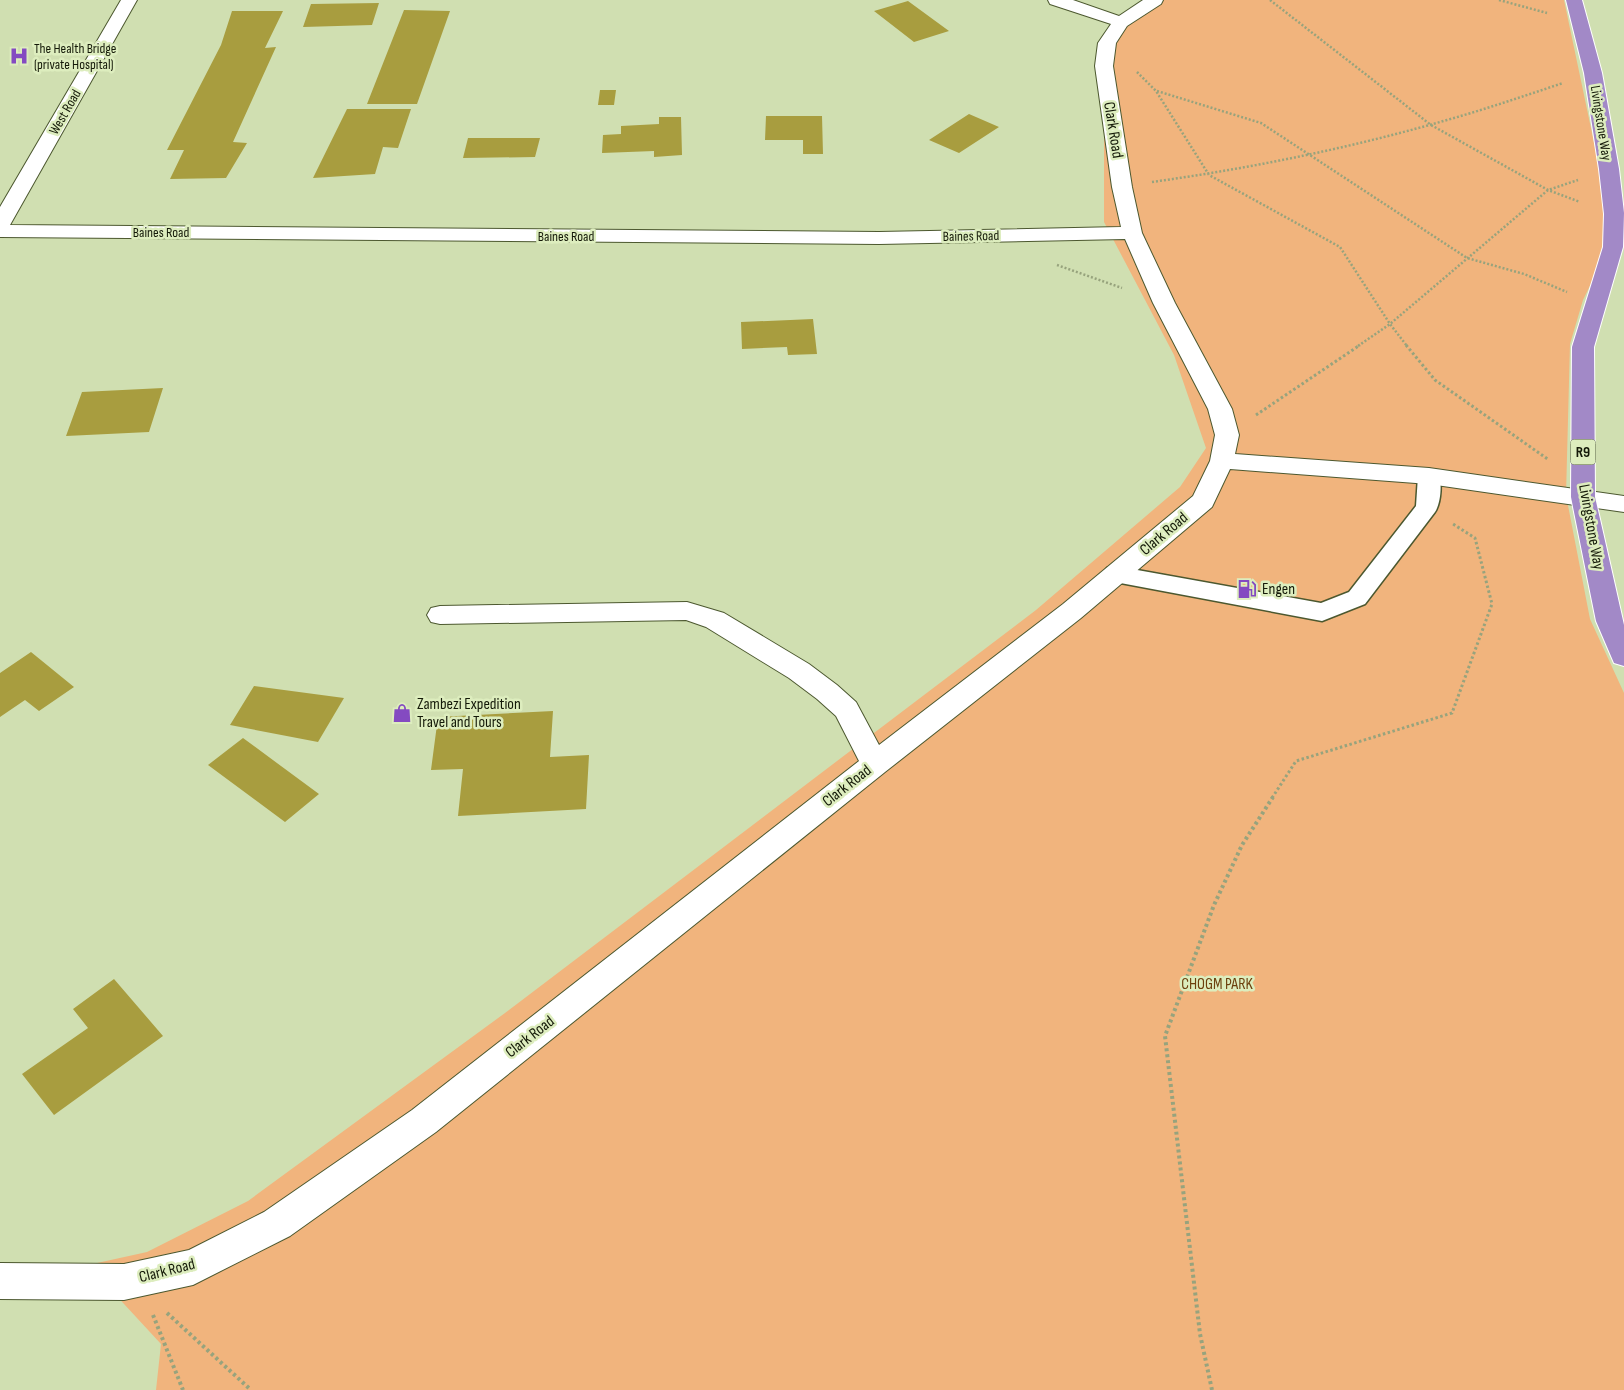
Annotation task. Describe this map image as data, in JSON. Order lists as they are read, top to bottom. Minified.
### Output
{"streets":{"highway":["Livingstone Way","R9"],"street":["West Road","Clark Road","Baines Road"]},"crossings":[["Clark Road","Baines Road"]],"parks":["CHOGM PARK"],"places":{"hospital":["The Health Bridge (private Hospital)"],"fuel station":["Engen"],"shop":["Zambezi Expedition Travel and Tours"]}}
